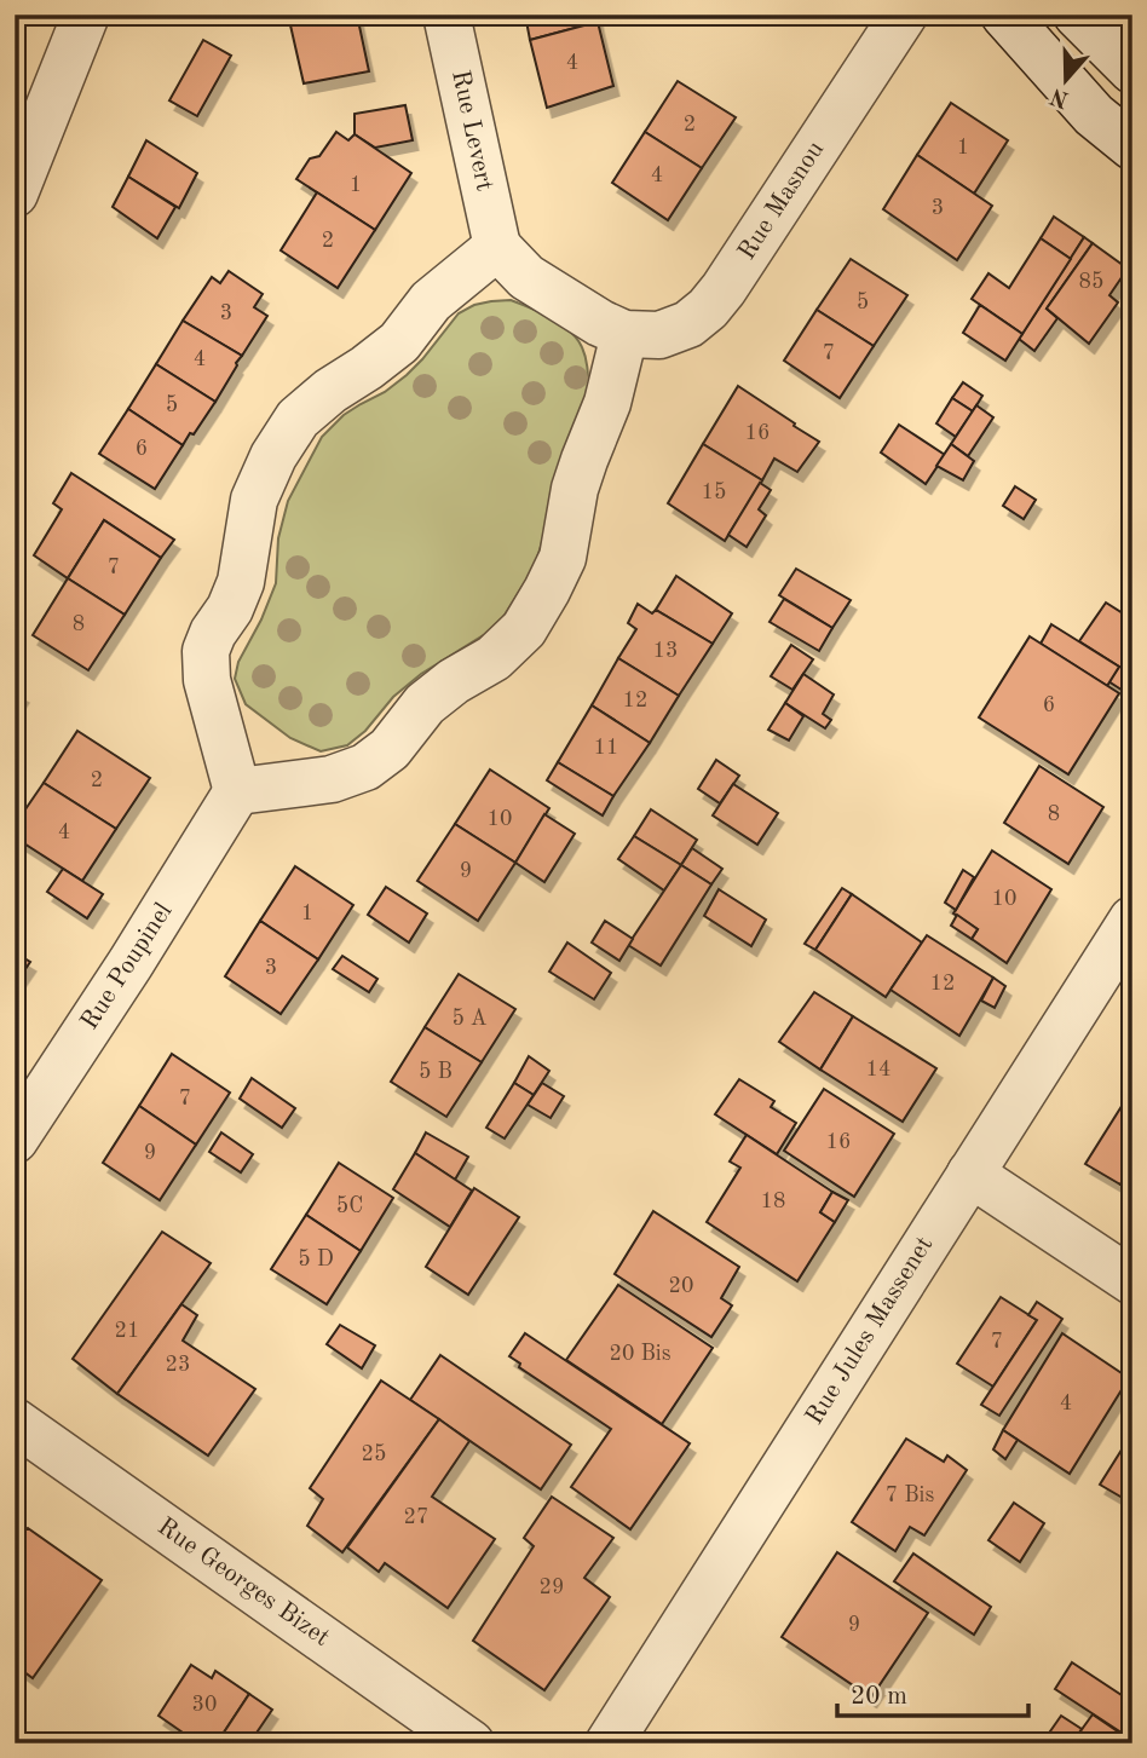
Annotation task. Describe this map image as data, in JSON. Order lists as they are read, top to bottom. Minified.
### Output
{"streets":{"street":["Rue Levert","Rue Masnou","Rue Poupinel","Rue Jules Massenet","Rue Georges Bizet"]},"house_numbers":["4","2","1","4","1","3","2","85","5","3","7","4","5","16","6","15","7","8","13","12","6","11","2","8","10","4","9","10","1","3","12","5 A","14","5 B","7","16","9","18","5C","5 D","20","21","7","20 Bis","23","4","25","7 Bis","27","29","9","30"],"scale_bar":"20 m","north":"bottom"}
